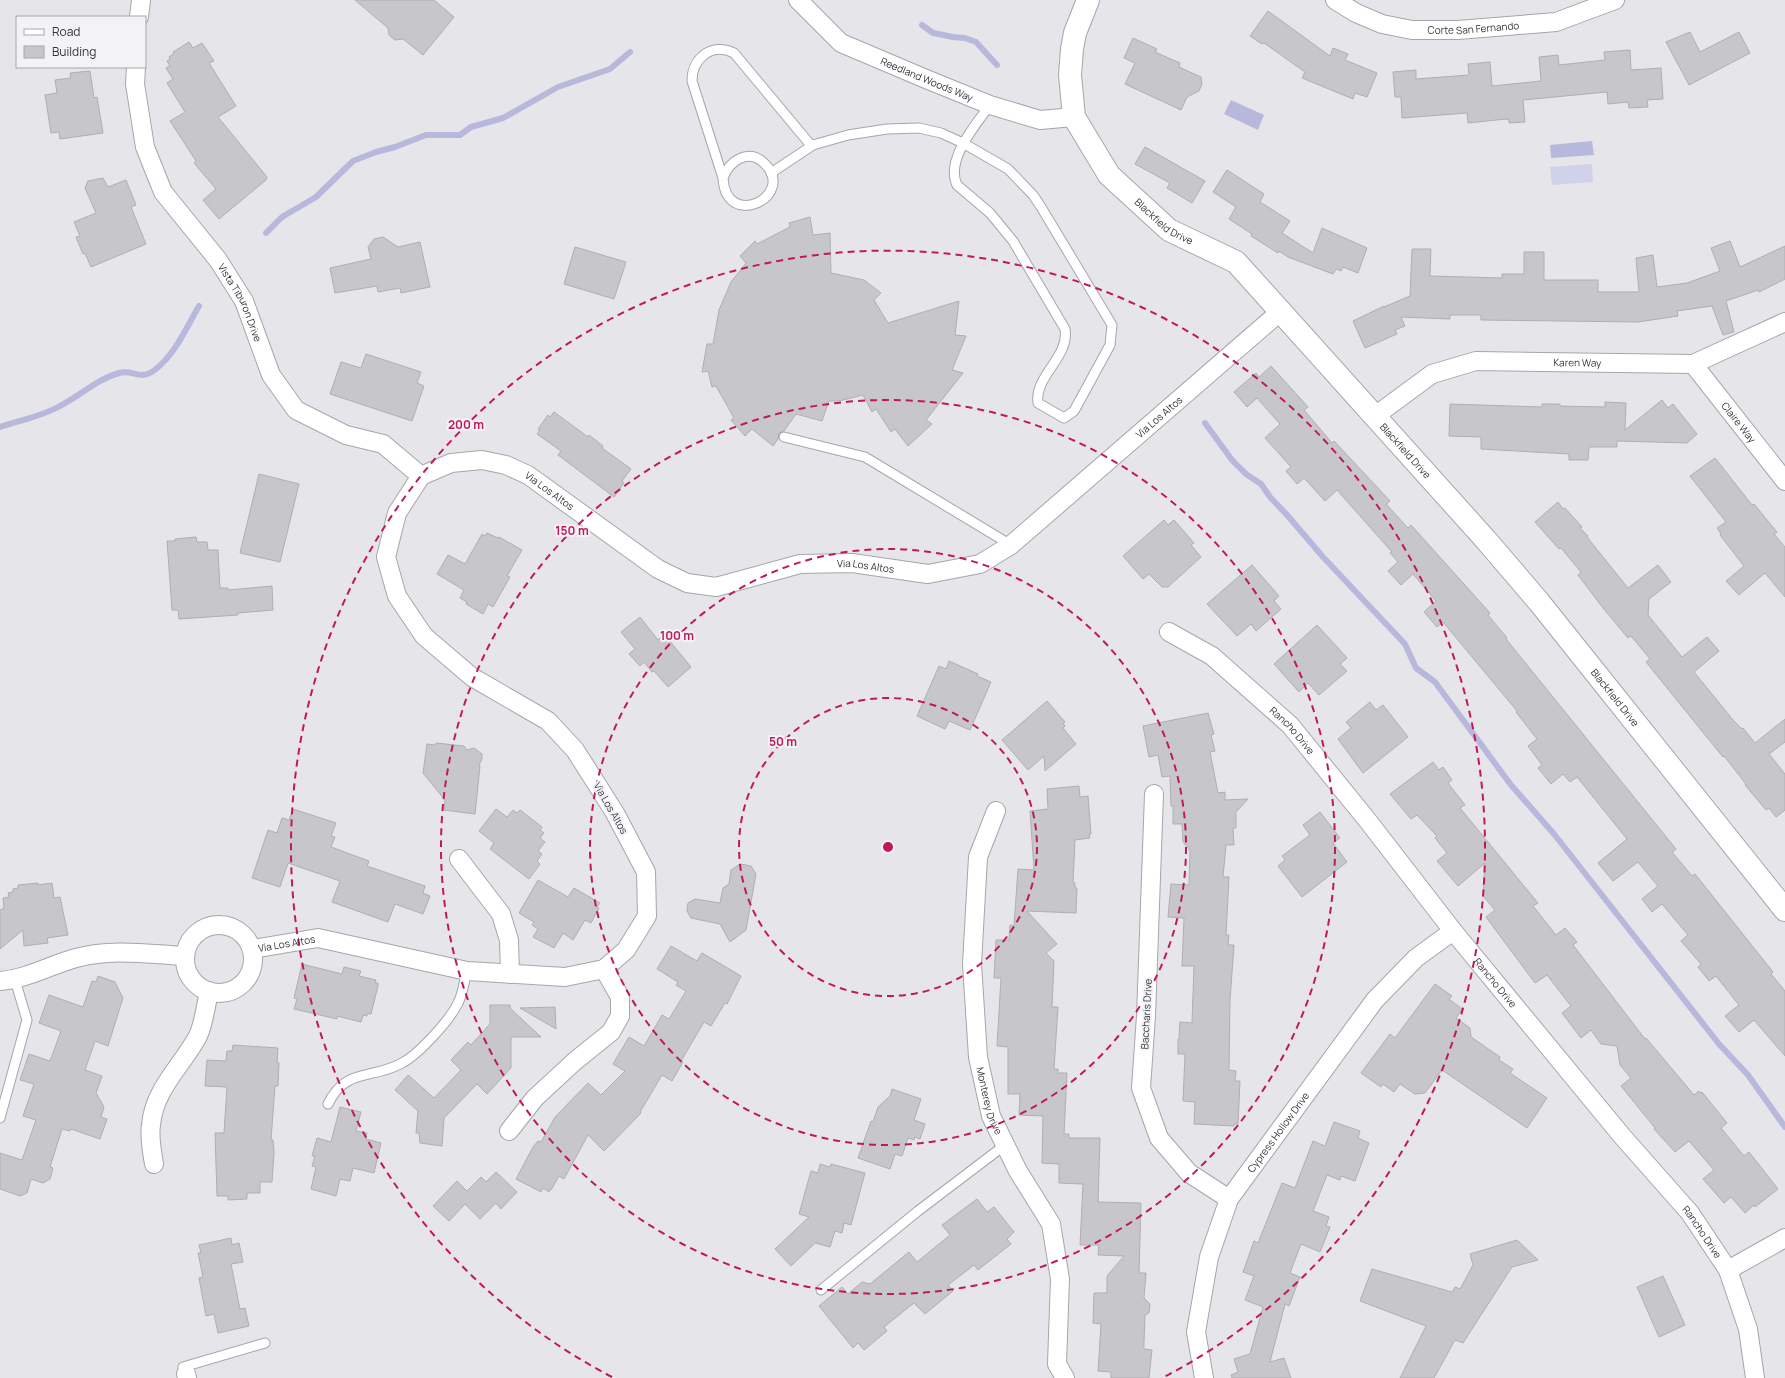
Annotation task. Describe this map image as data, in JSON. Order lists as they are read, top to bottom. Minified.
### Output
{"streets":{"street":["Corte San Fernando","Reedland Woods Way","Blackfield Drive","Vista Tiburon Drive","Karen Way","Via Los Altos","Claire Way","Rancho Drive","Baccharis Drive","Monterey Drive","Cypress Hollow Drive"]},"crossings":[["Reedland Woods Way","Blackfield Drive"],["Blackfield Drive","Karen Way"],["Blackfield Drive","Via Los Altos"],["Vista Tiburon Drive","Via Los Altos"],["Karen Way","Claire Way"],["Rancho Drive","Cypress Hollow Drive"],["Baccharis Drive","Cypress Hollow Drive"]],"legend":["Road","Building"],"rings":["200 m","150 m","100 m","50 m"]}
